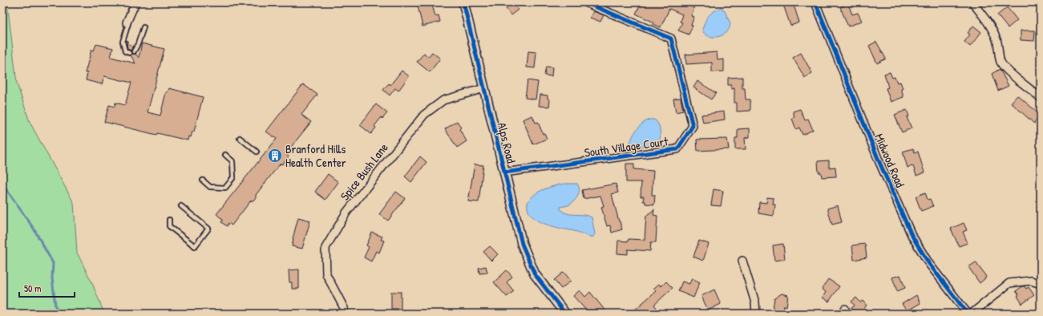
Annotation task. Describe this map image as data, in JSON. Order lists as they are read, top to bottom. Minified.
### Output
{"streets":{"street":["Alps Road","South Village Court","Midwood Road","Spice Bush Lane"]},"crossings":[["Alps Road","South Village Court"],["Alps Road","Spice Bush Lane"]],"places":{"building":["Branford Hills Health Center"]},"scale_bar":"50 m"}
